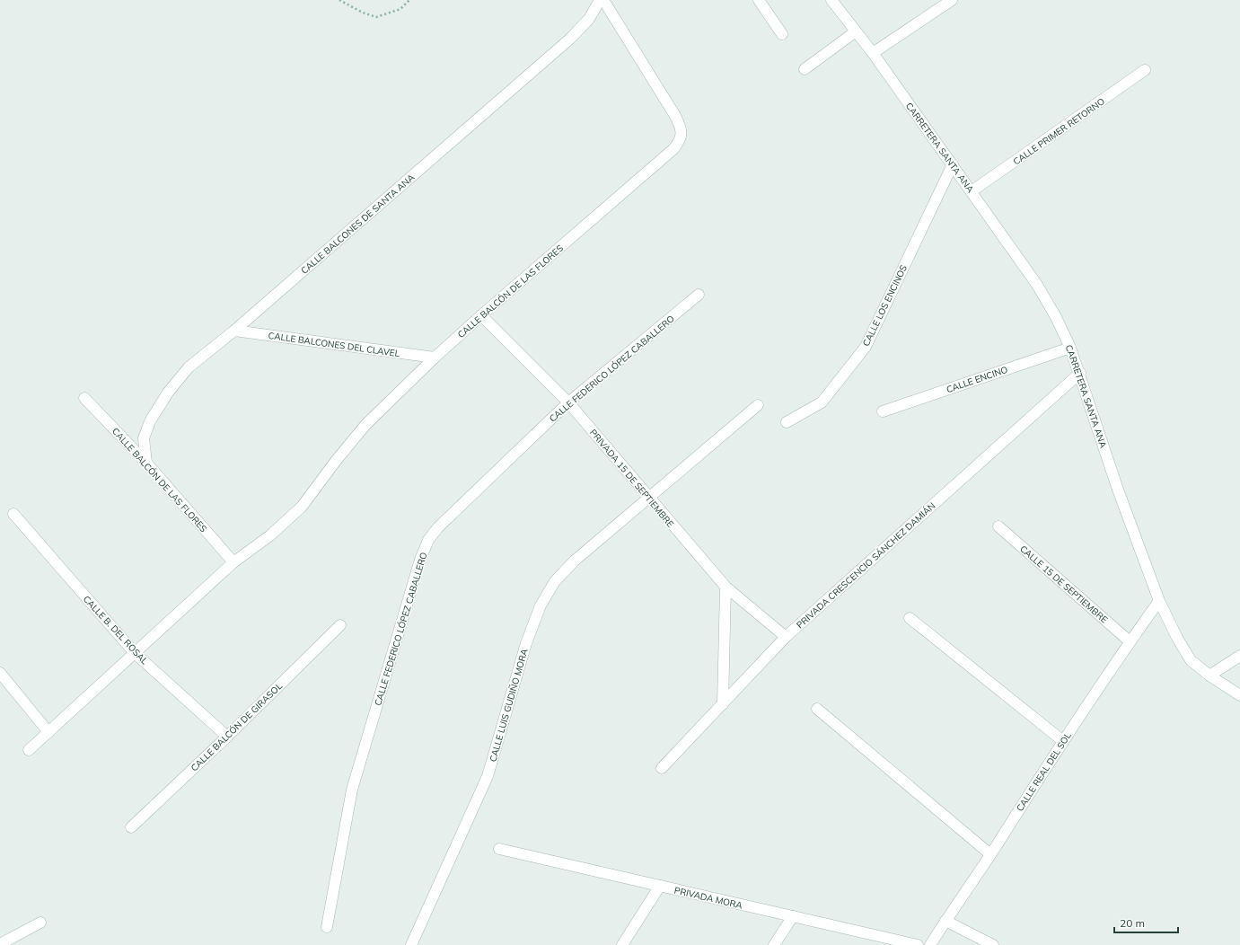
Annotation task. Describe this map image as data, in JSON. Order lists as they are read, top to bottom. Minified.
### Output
{"streets":{"street":["CALLE PRIMER RETORNO","CARRETERA SANTA ANA","CALLE BALCONES DE SANTA ANA","CALLE BALCÓN DE LAS FLORES","CALLE LOS ENCINOS","CALLE BALCONES DEL CLAVEL","CALLE FEDERICO LÓPEZ CABALLERO","CALLE ENCINO","PRIVADA 15 DE SEPTIEMBRE","PRIVADA CRESCENCIO SÁNCHEZ DAMIÁN","CALLE 15 DE SEPTIEMBRE","CALLE B. DEL ROSAL","CALLE LUIS GUDIÑO MORA","CALLE BALCÓN DE GIRASOL","CALLE REAL DEL SOL","PRIVADA MORA"]},"crossings":[["CALLE PRIMER RETORNO","CARRETERA SANTA ANA"],["CARRETERA SANTA ANA","CALLE LOS ENCINOS"],["CARRETERA SANTA ANA","CALLE ENCINO"],["CARRETERA SANTA ANA","PRIVADA CRESCENCIO SÁNCHEZ DAMIÁN"],["CARRETERA SANTA ANA","CALLE REAL DEL SOL"],["CALLE BALCONES DE SANTA ANA","CALLE BALCÓN DE LAS FLORES"],["CALLE BALCONES DE SANTA ANA","CALLE BALCONES DEL CLAVEL"],["CALLE BALCÓN DE LAS FLORES","CALLE BALCONES DEL CLAVEL"],["CALLE BALCÓN DE LAS FLORES","PRIVADA 15 DE SEPTIEMBRE"],["CALLE BALCÓN DE LAS FLORES","CALLE B. DEL ROSAL"],["CALLE FEDERICO LÓPEZ CABALLERO","PRIVADA 15 DE SEPTIEMBRE"],["PRIVADA 15 DE SEPTIEMBRE","PRIVADA CRESCENCIO SÁNCHEZ DAMIÁN"],["PRIVADA 15 DE SEPTIEMBRE","CALLE LUIS GUDIÑO MORA"],["CALLE 15 DE SEPTIEMBRE","CALLE REAL DEL SOL"],["CALLE B. DEL ROSAL","CALLE BALCÓN DE GIRASOL"]],"scale_bar":"20 m"}
